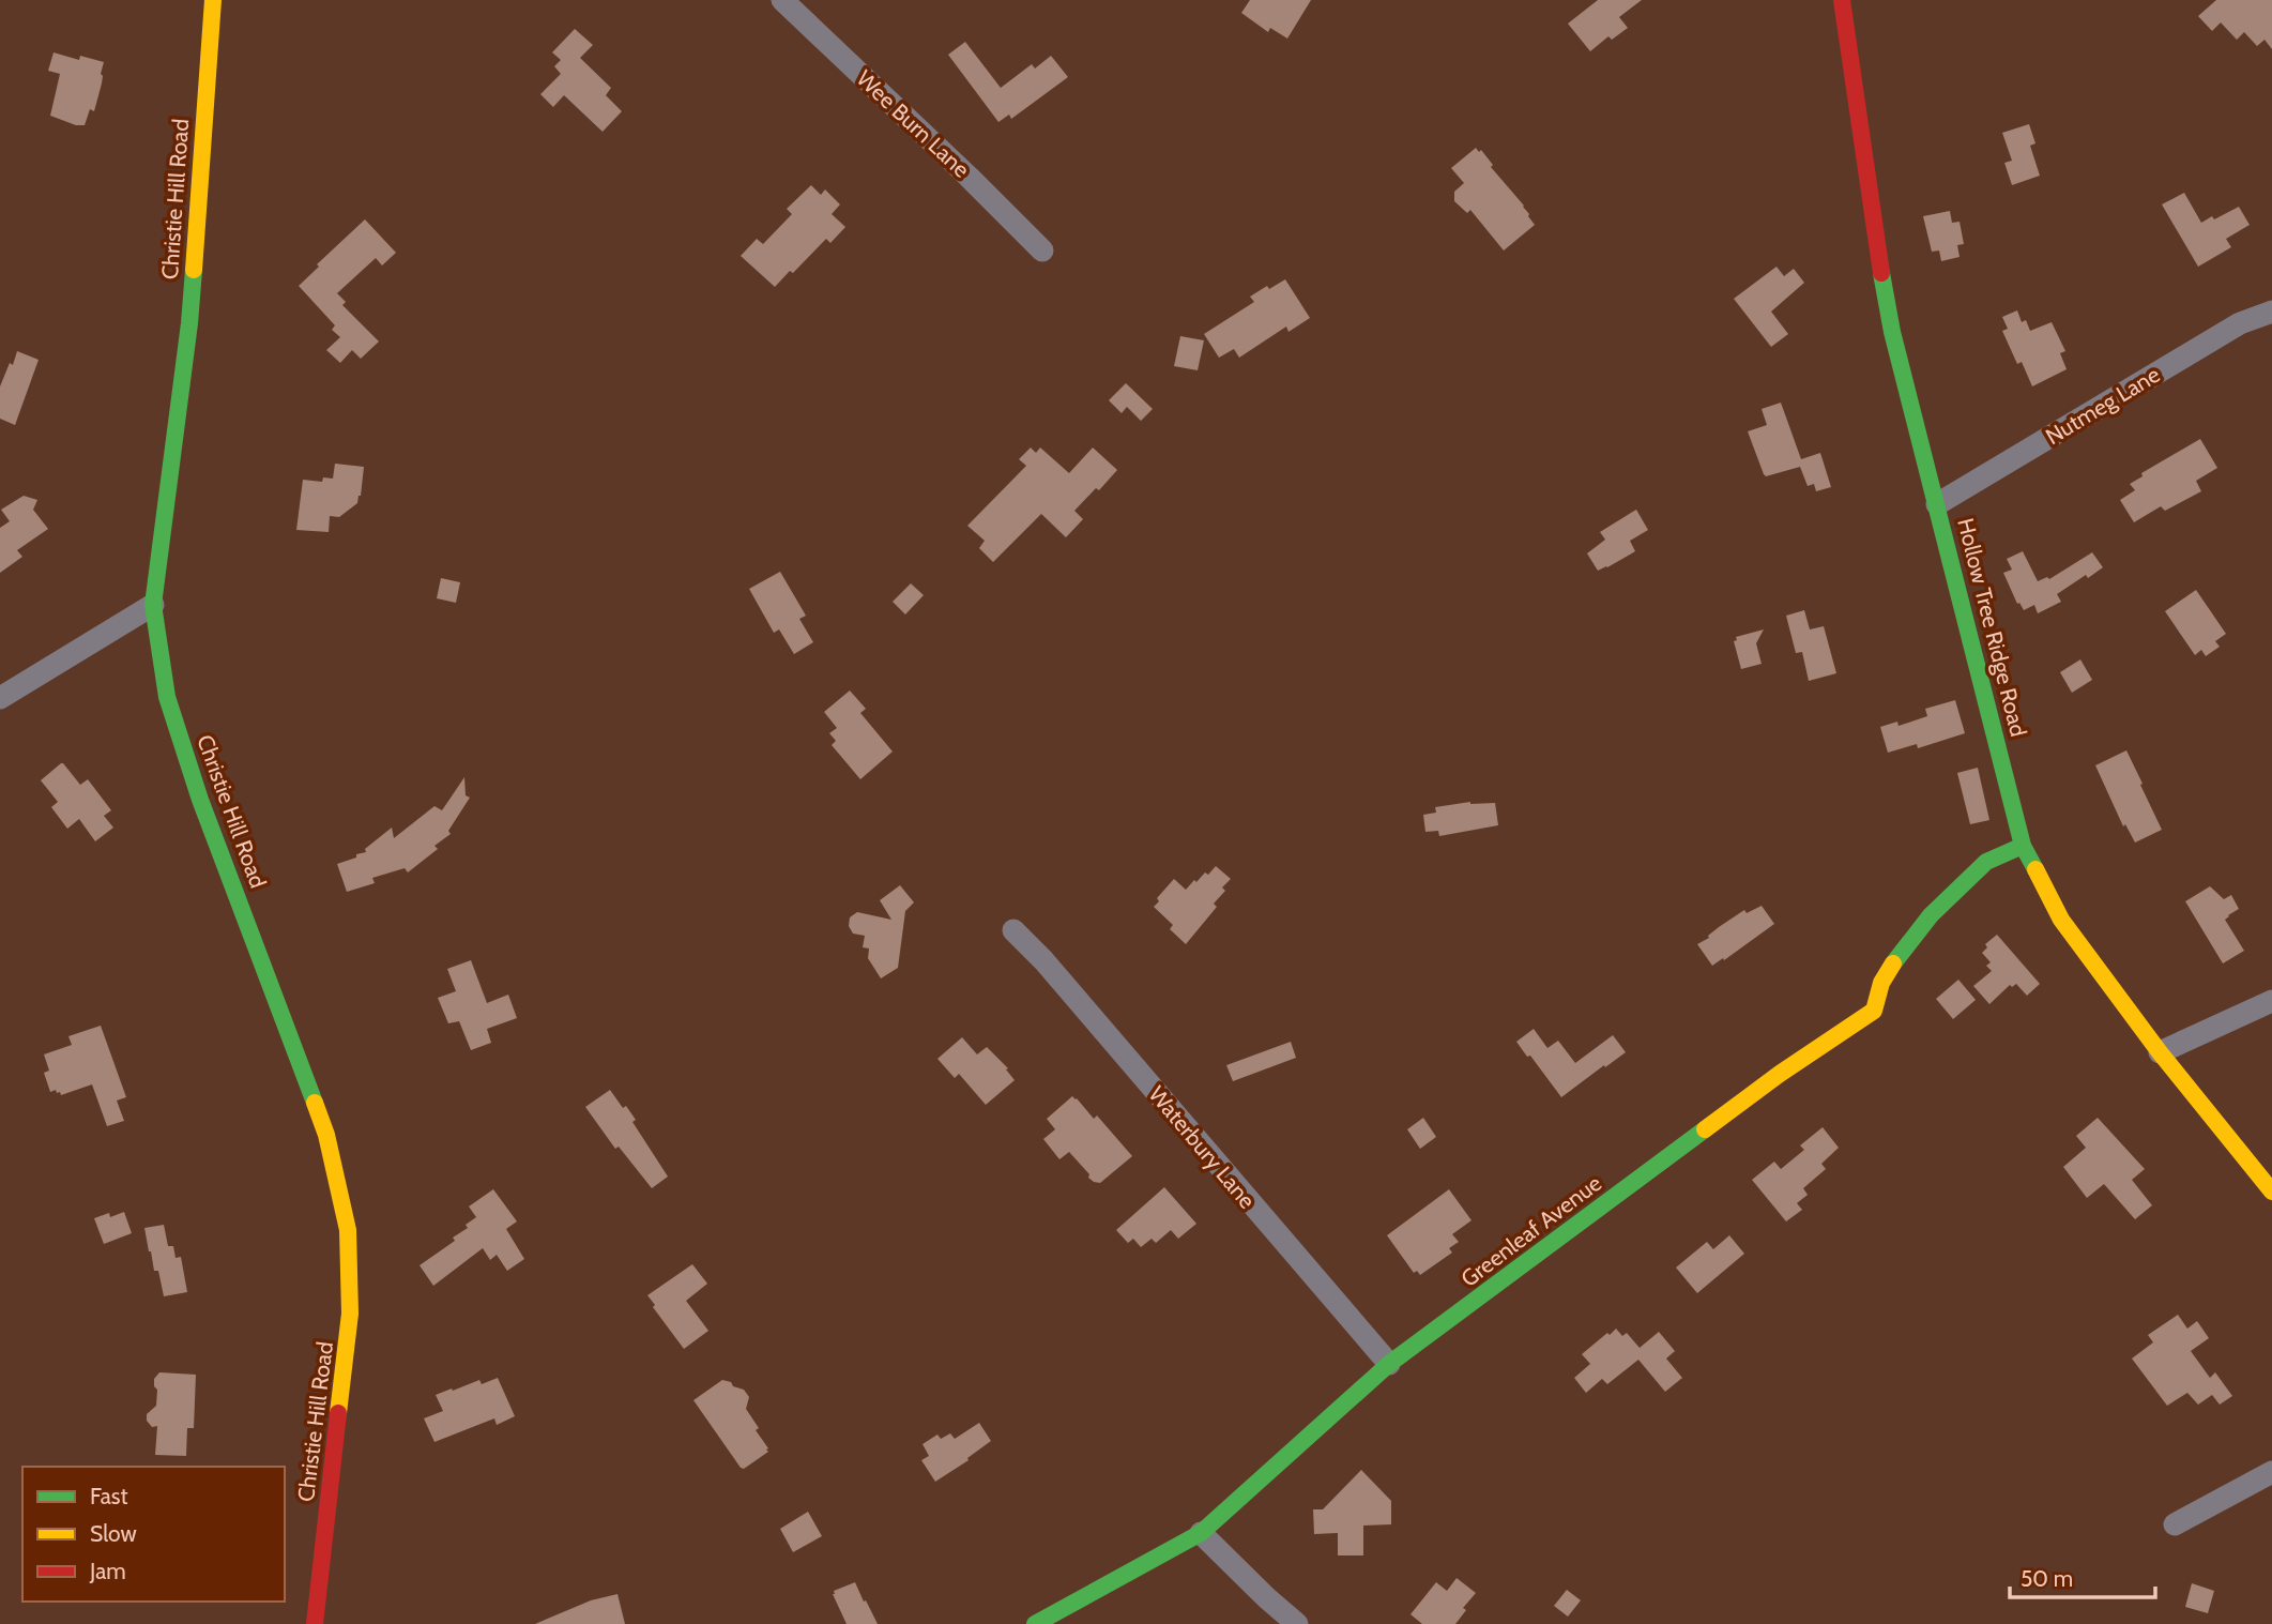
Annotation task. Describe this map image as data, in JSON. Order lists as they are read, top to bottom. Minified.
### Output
{"streets":{"street":["Wee Burn Lane","Christie Hill Road","Nutmeg Lane","Hollow Tree Ridge Road","Waterbury Lane","Greenleaf Avenue"]},"crossings":[["Nutmeg Lane","Hollow Tree Ridge Road"],["Hollow Tree Ridge Road","Greenleaf Avenue"],["Waterbury Lane","Greenleaf Avenue"]],"legend":["Fast","Slow","Jam"],"scale_bar":"50 m"}
